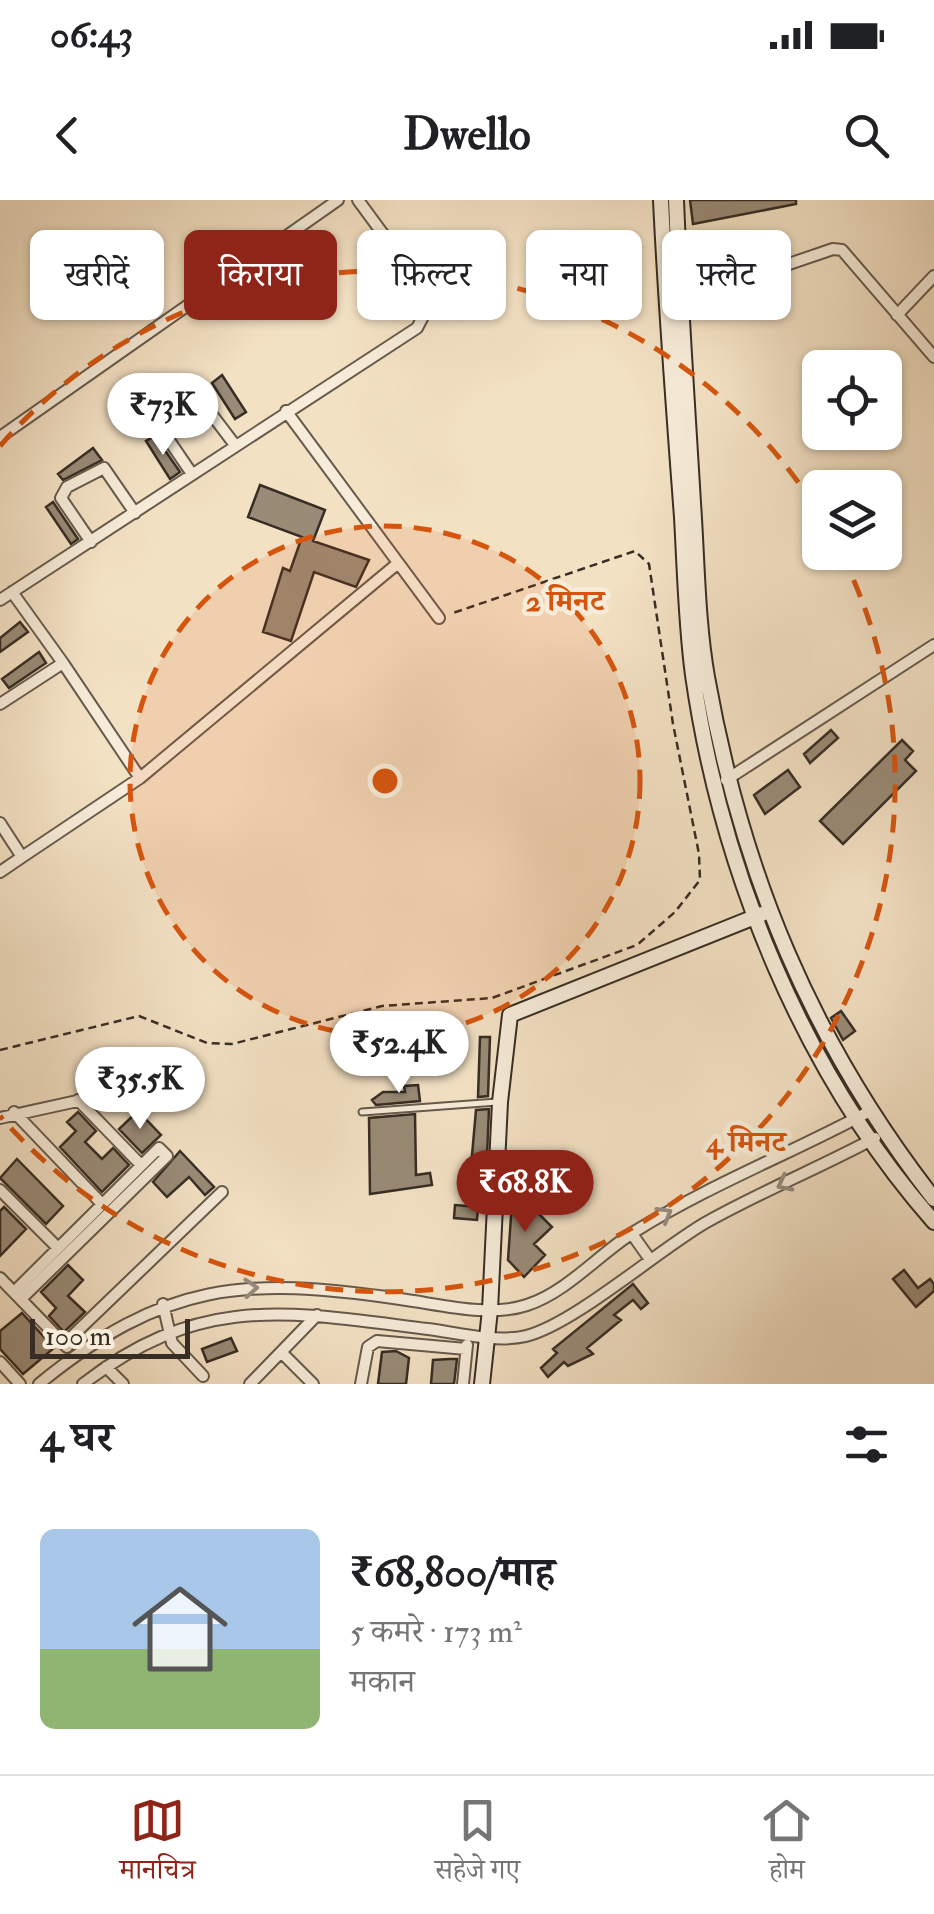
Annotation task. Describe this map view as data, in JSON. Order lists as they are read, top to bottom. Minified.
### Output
{"scale_bar":"100 m","page":{"status":"06:43","header":"Dwello","chip":["खरीदें","किराया","फ़िल्टर","नया","फ़्लैट"],"price":["₹73K","₹52.4K","₹35.5K","₹68.8K"],"scale":"100 m","heading":"4 घर","list":[{"name":"₹68,800/माह","note":"5 कमरे · 173 m² · मकान"}],"tabs":["मानचित्र","सहेजे गए","होम"]},"rings":["2 मिनट","4 मिनट"]}
